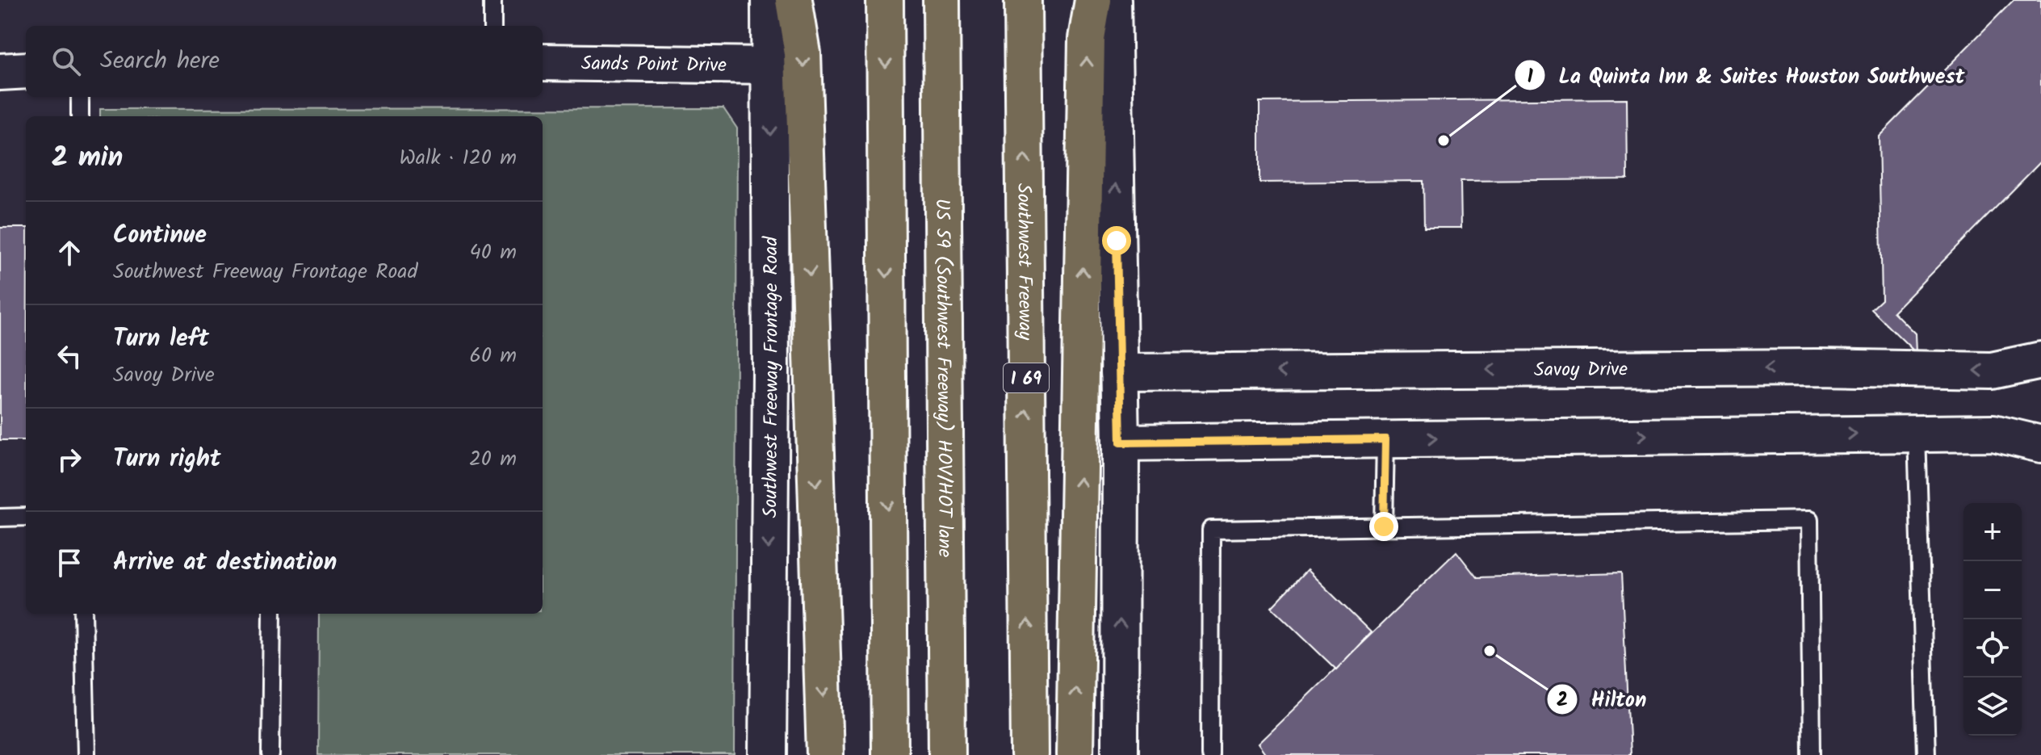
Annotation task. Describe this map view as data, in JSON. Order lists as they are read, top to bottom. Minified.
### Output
{"streets":{"highway":["Southwest Freeway","US 59 (Southwest Freeway) HOV/HOT lane","I 69"],"street":["Sands Point Drive","Savoy Drive","Southwest Freeway Frontage Road"]},"crossings":[["Sands Point Drive","Southwest Freeway Frontage Road"]],"one_way":["Southwest Freeway Frontage Road"],"places":["La Quinta Inn & Suites Houston Southwest","Hilton"],"page":{"search":"Search here","heading":["2 min","Walk · 120 m"],"list":[["Continue","Southwest Freeway Frontage Road","40 m"],["Turn left","Savoy Drive","60 m"],["Turn right","20 m"],"Arrive at destination"],"map_buttons":["+","−"]}}
